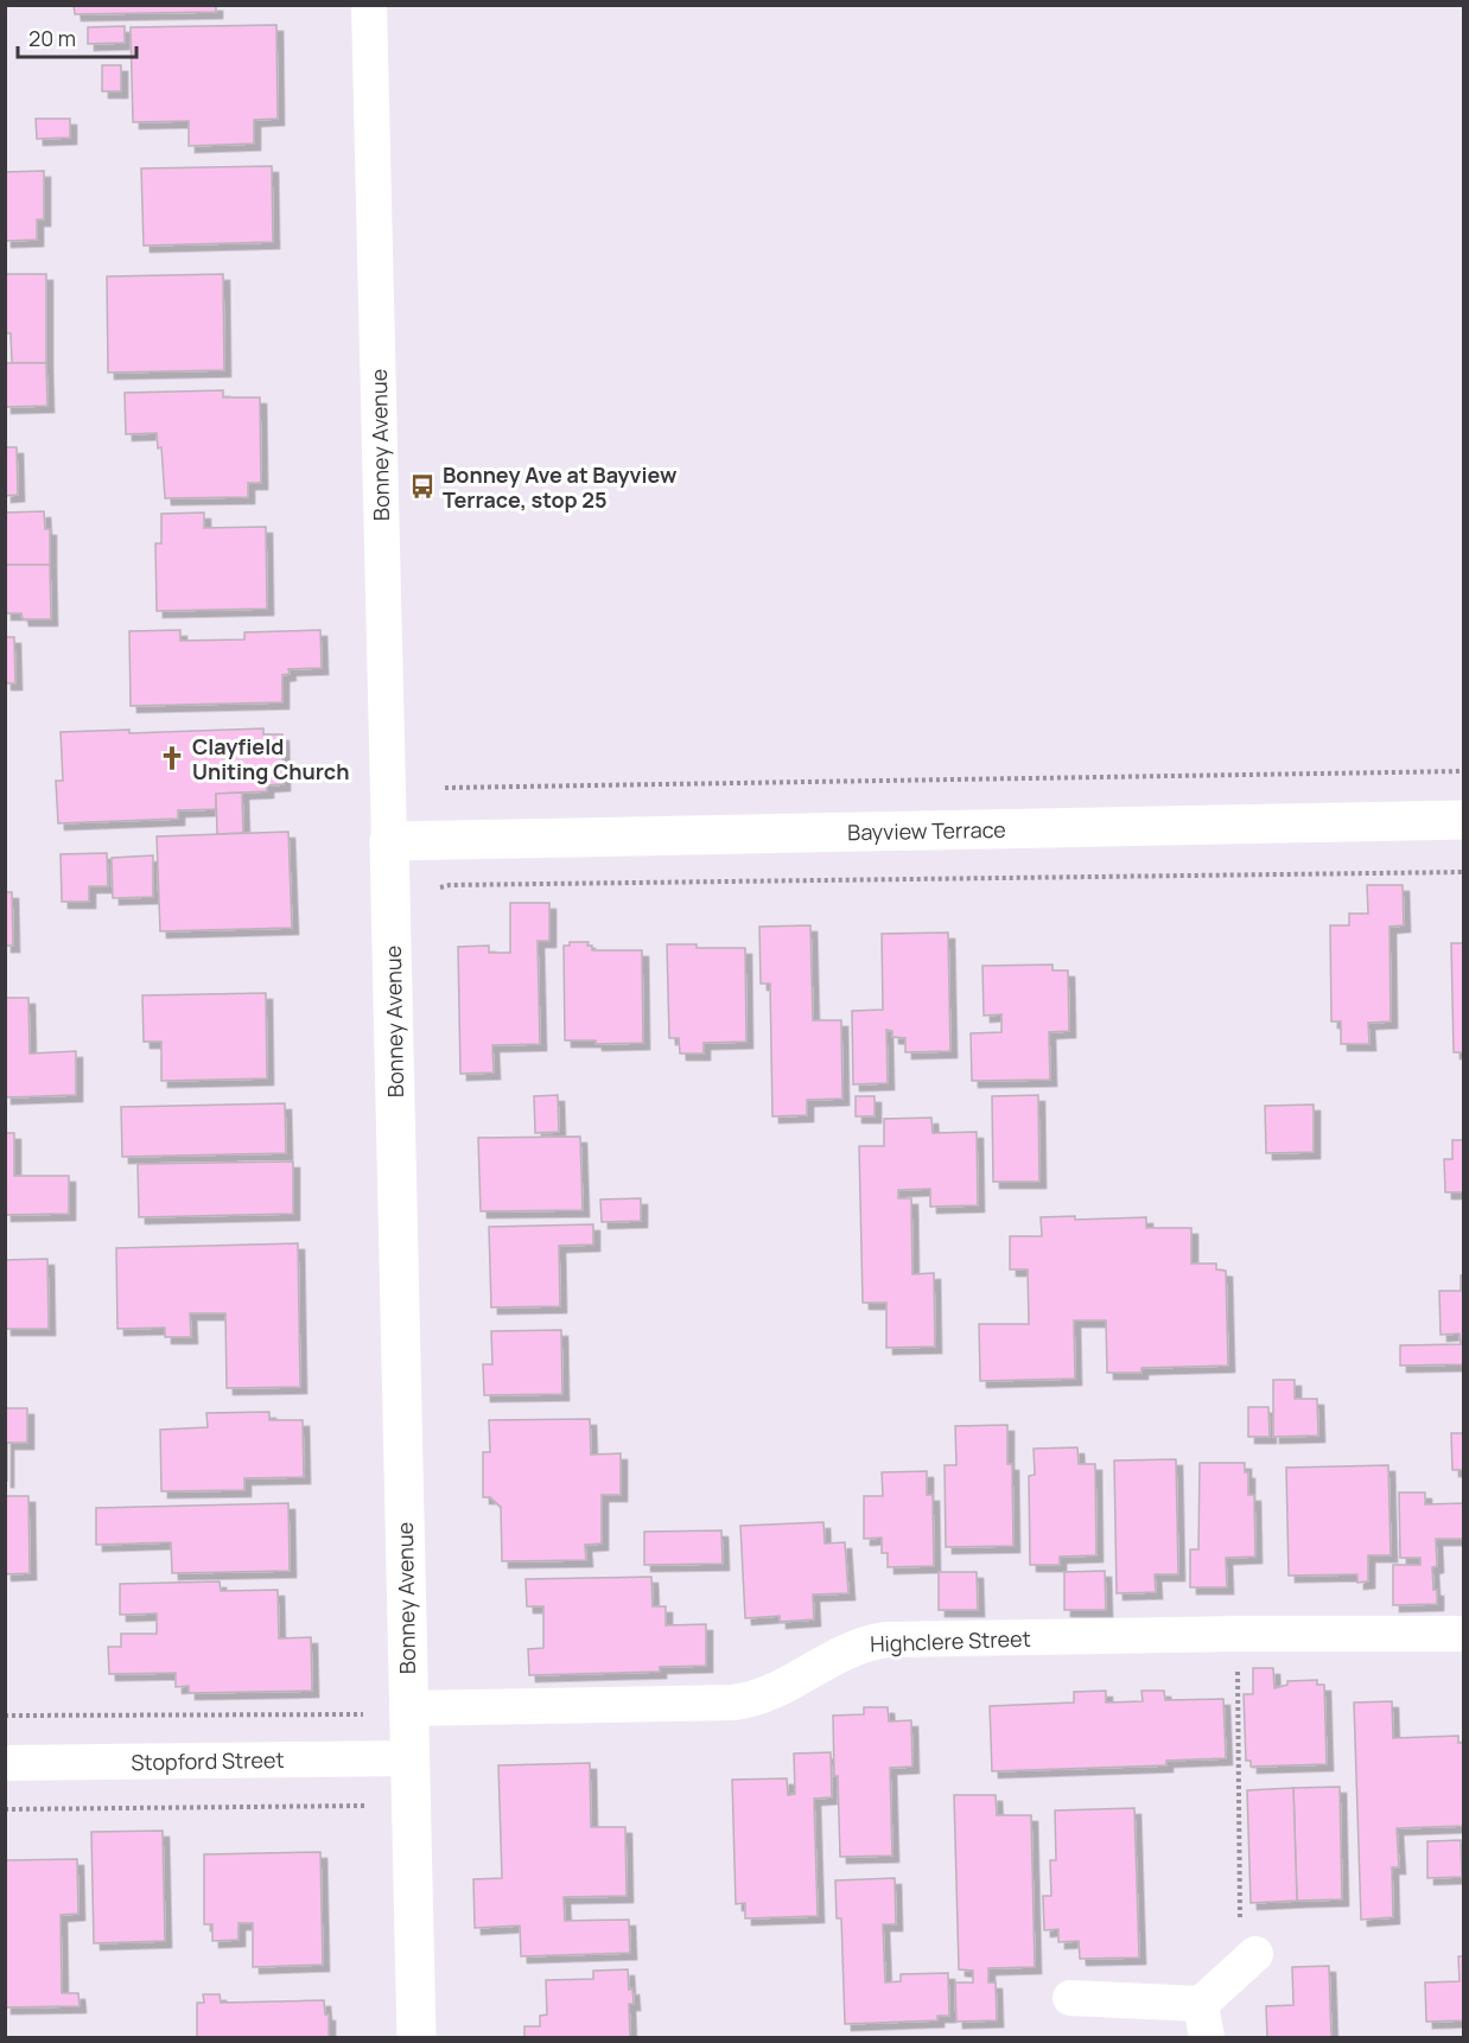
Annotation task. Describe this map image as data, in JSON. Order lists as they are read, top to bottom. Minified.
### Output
{"streets":{"street":["Bonney Avenue","Bayview Terrace","Highclere Street","Stopford Street"]},"crossings":[["Bonney Avenue","Bayview Terrace"],["Bonney Avenue","Highclere Street"],["Bonney Avenue","Stopford Street"]],"places":{"bus stop":["Bonney Ave at Bayview Terrace, stop 25"],"church":["Clayfield Uniting Church"]},"scale_bar":"20 m"}
